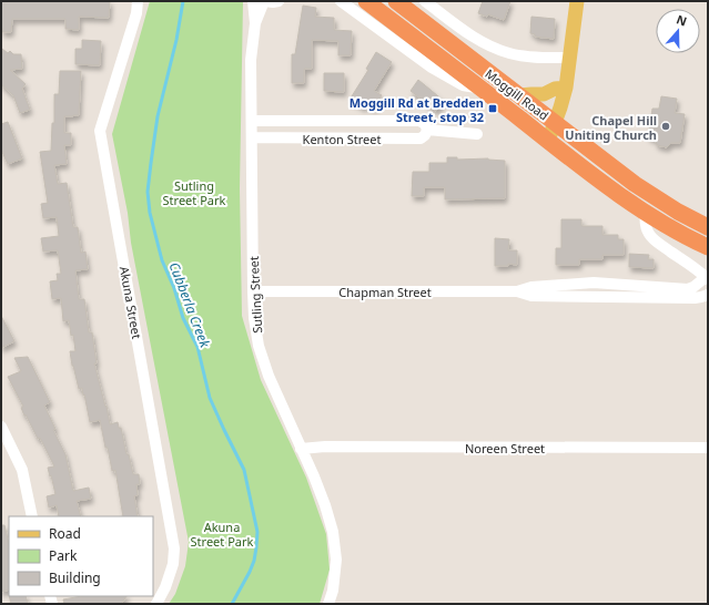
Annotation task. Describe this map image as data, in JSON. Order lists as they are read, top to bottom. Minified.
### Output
{"streets":{"highway":["Moggill Road"],"street":["Kenton Street","Chapman Street","Sutling Street","Akuna Street","Noreen Street"]},"crossings":[["Kenton Street","Sutling Street"],["Chapman Street","Sutling Street"],["Sutling Street","Noreen Street"]],"water":["Cubberla Creek"],"parks":["Sutling Street Park","Akuna Street Park"],"places":{"transit":["Moggill Rd at Bredden Street, stop 32"],"other":["Chapel Hill Uniting Church"]},"legend":["Road","Park","Building"],"north":"top"}
